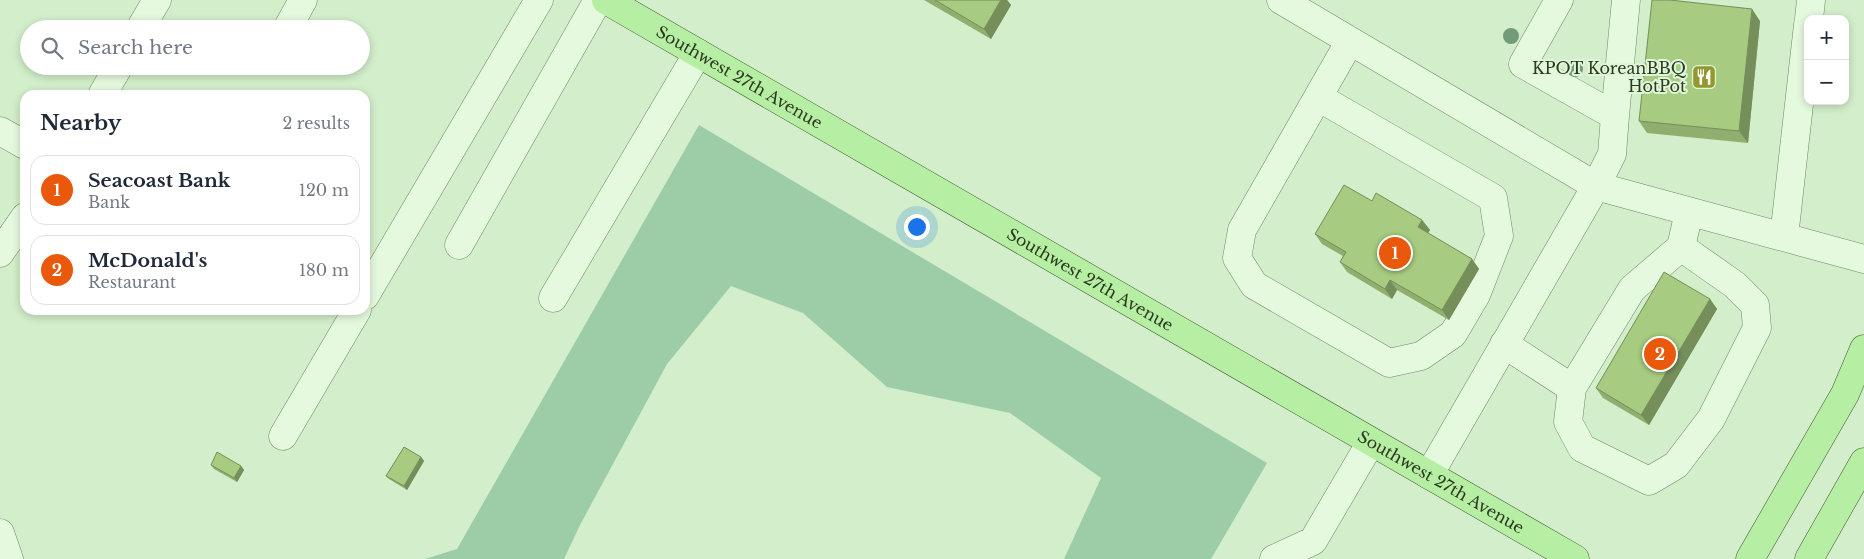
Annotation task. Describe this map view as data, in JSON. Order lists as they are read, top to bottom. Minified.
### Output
{"streets":{"main road":["Southwest 27th Avenue"]},"places":{"restaurant":["KPOT KoreanBBQ HotPot"]},"page":{"map_buttons":["+","−"],"search":"Search here","heading":["Nearby","2 results"],"list":[{"mark":"1","name":"Seacoast Bank","note":"Bank","value":"120 m"},{"mark":"2","name":"McDonald's","note":"Restaurant","value":"180 m"}],"pins":["1","2"]}}
